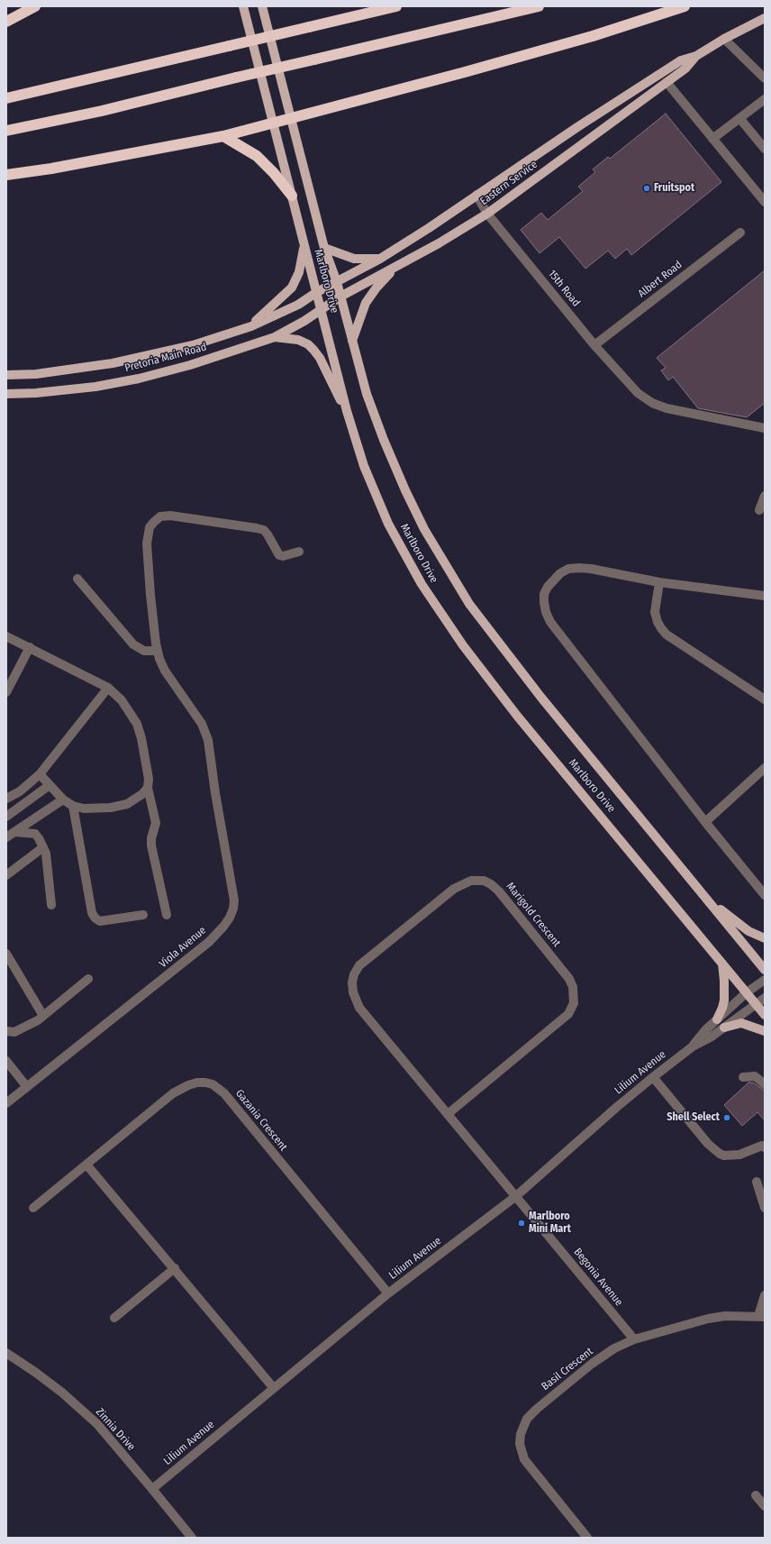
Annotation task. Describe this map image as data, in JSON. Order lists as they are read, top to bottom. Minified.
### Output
{"streets":{"main road":["Eastern Service","Marlboro Drive","Pretoria Main Road"],"street":["Albert Road","15th Road","Marigold Crescent","Viola Avenue","Lilium Avenue","Gazania Crescent","Begonia Avenue","Basil Crescent","Zinnia Drive"]},"crossings":[["Eastern Service","Marlboro Drive"],["Eastern Service","15th Road"],["Eastern Service","Pretoria Main Road"],["Albert Road","15th Road"],["Marlboro Drive","Pretoria Main Road"],["Marlboro Drive","Lilium Avenue"],["Marigold Crescent","Lilium Avenue"],["Marigold Crescent","Begonia Avenue"],["Lilium Avenue","Gazania Crescent"],["Lilium Avenue","Begonia Avenue"],["Lilium Avenue","Zinnia Drive"],["Begonia Avenue","Basil Crescent"]],"places":["Fruitspot","Shell Select","Marlboro Mini Mart"]}
